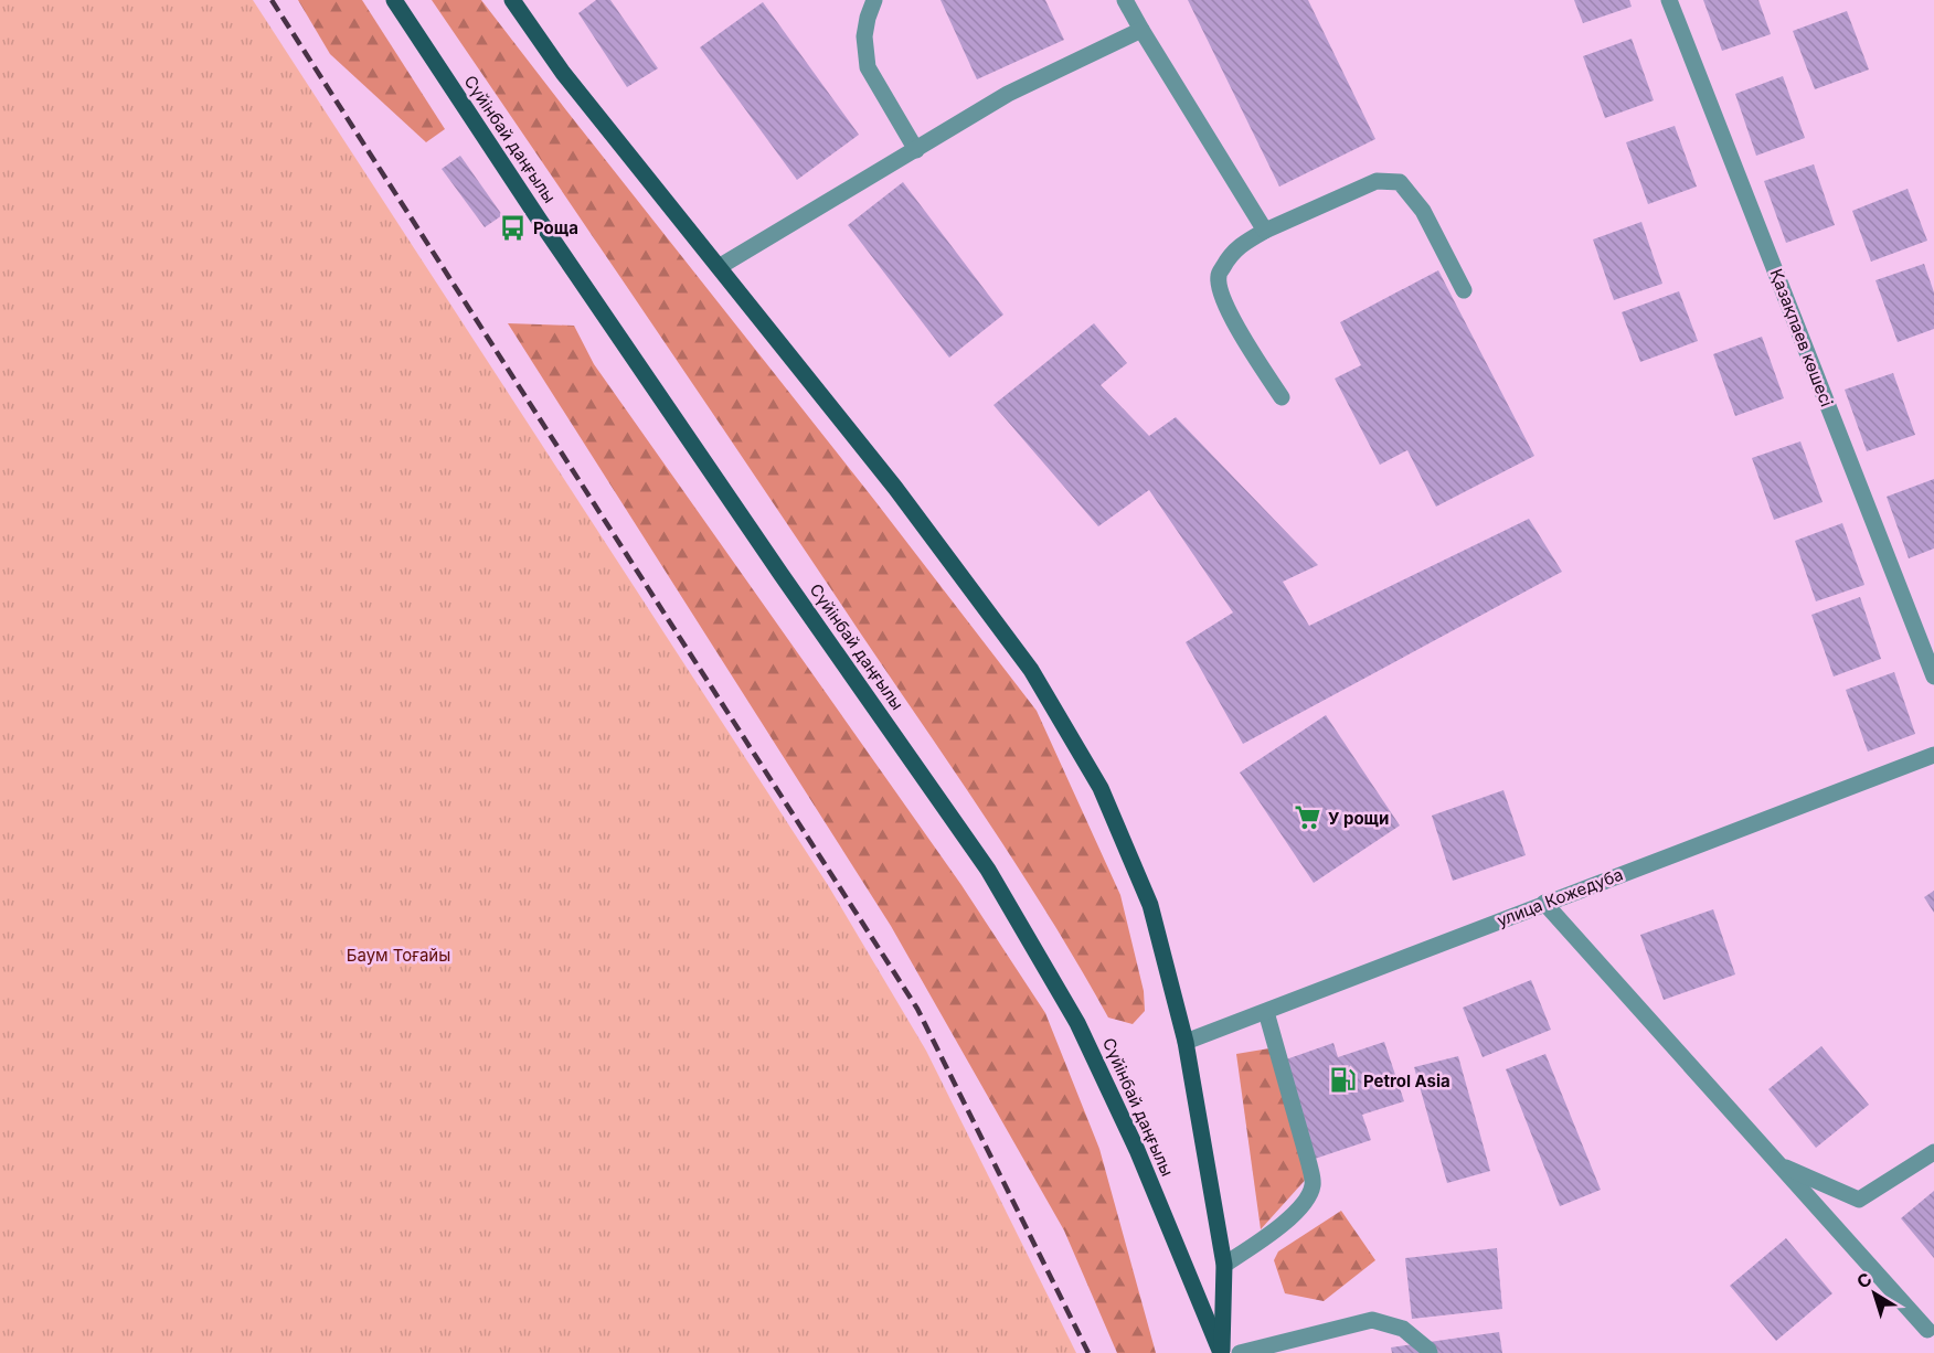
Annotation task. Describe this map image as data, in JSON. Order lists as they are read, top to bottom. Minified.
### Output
{"streets":{"main road":["Сүйінбай даңғылы"],"street":["Қазақпаев көшесі","улица Кожедуба"]},"crossings":[["Сүйінбай даңғылы","улица Кожедуба"]],"parks":["Баум Тоғайы"],"places":{"bus stop":["Роща"],"supermarket":["У рощи"],"fuel station":["Petrol Asia"]},"north":"top left"}
